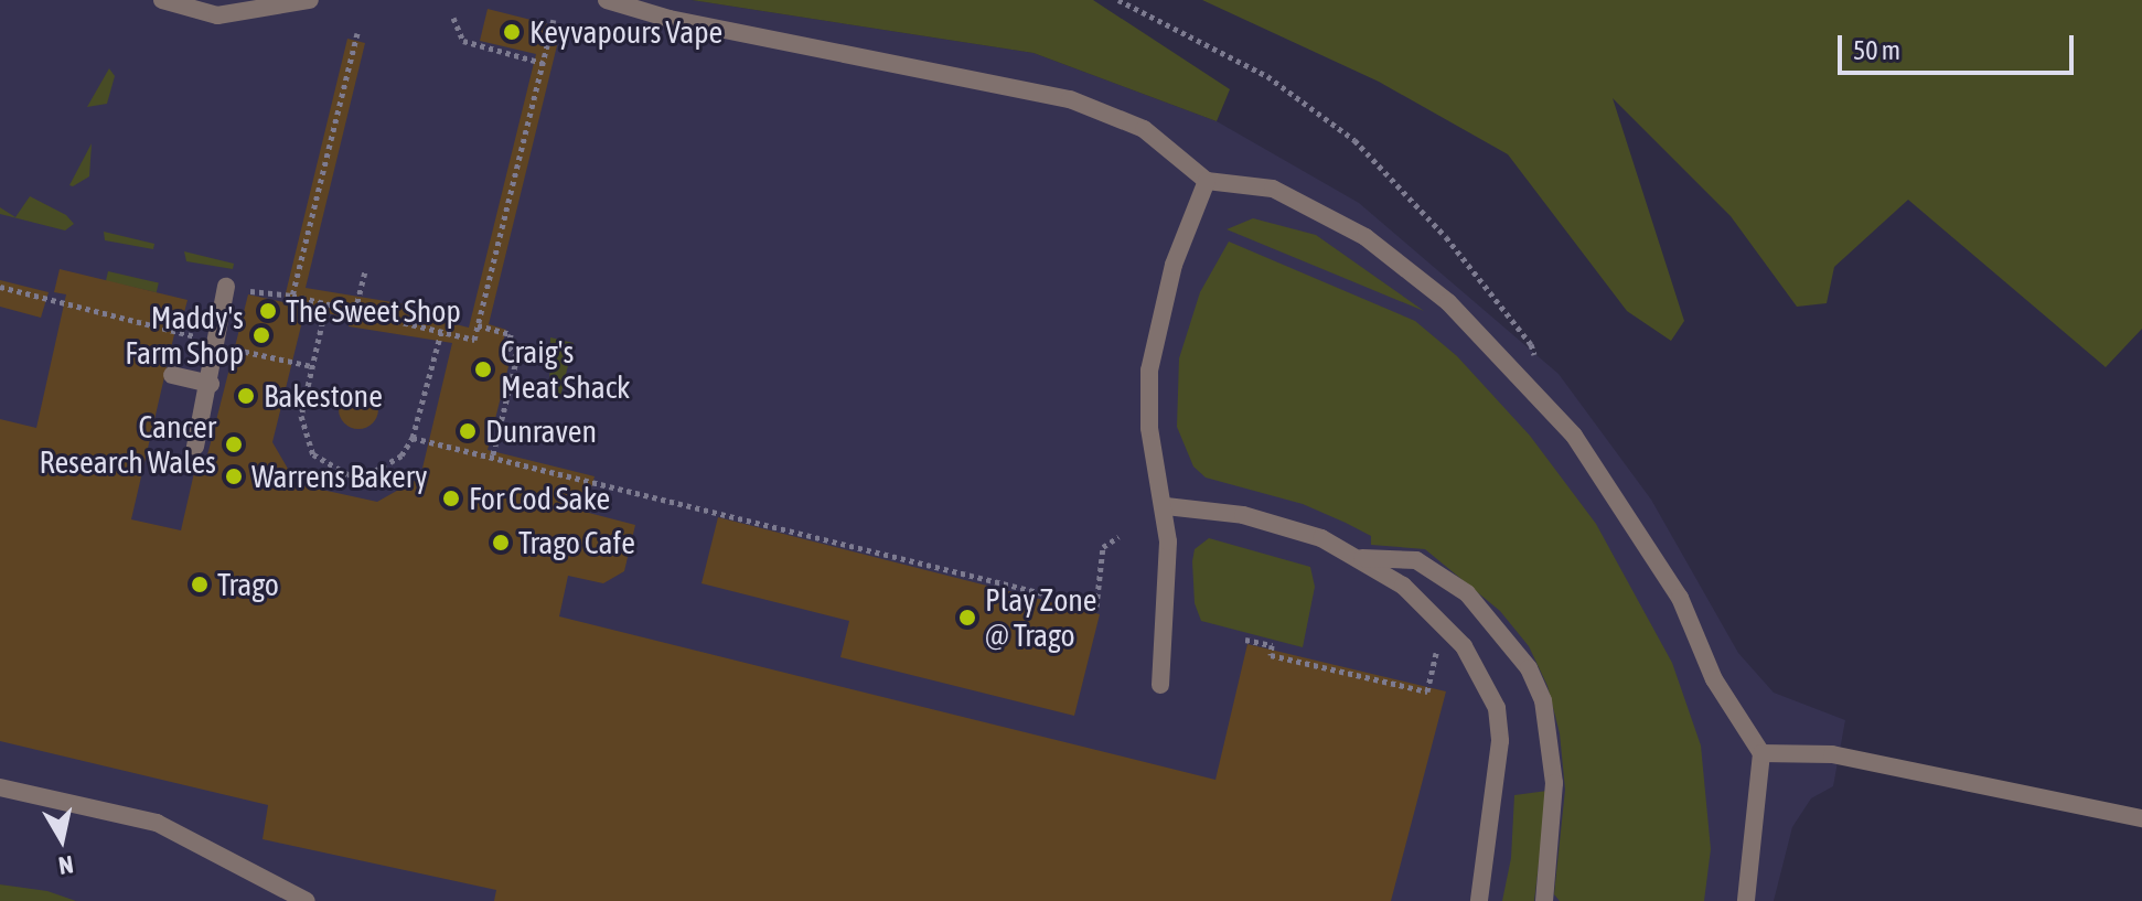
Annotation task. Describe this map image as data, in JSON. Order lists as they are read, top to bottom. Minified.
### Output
{"places":["Keyvapours Vape","The Sweet Shop","Maddy's Farm Shop","Craig's Meat Shack","Bakestone","Dunraven","Cancer Research Wales","Warrens Bakery","For Cod Sake","Trago Cafe","Trago","Play Zone @ Trago"],"scale_bar":"50 m","north":"bottom"}
